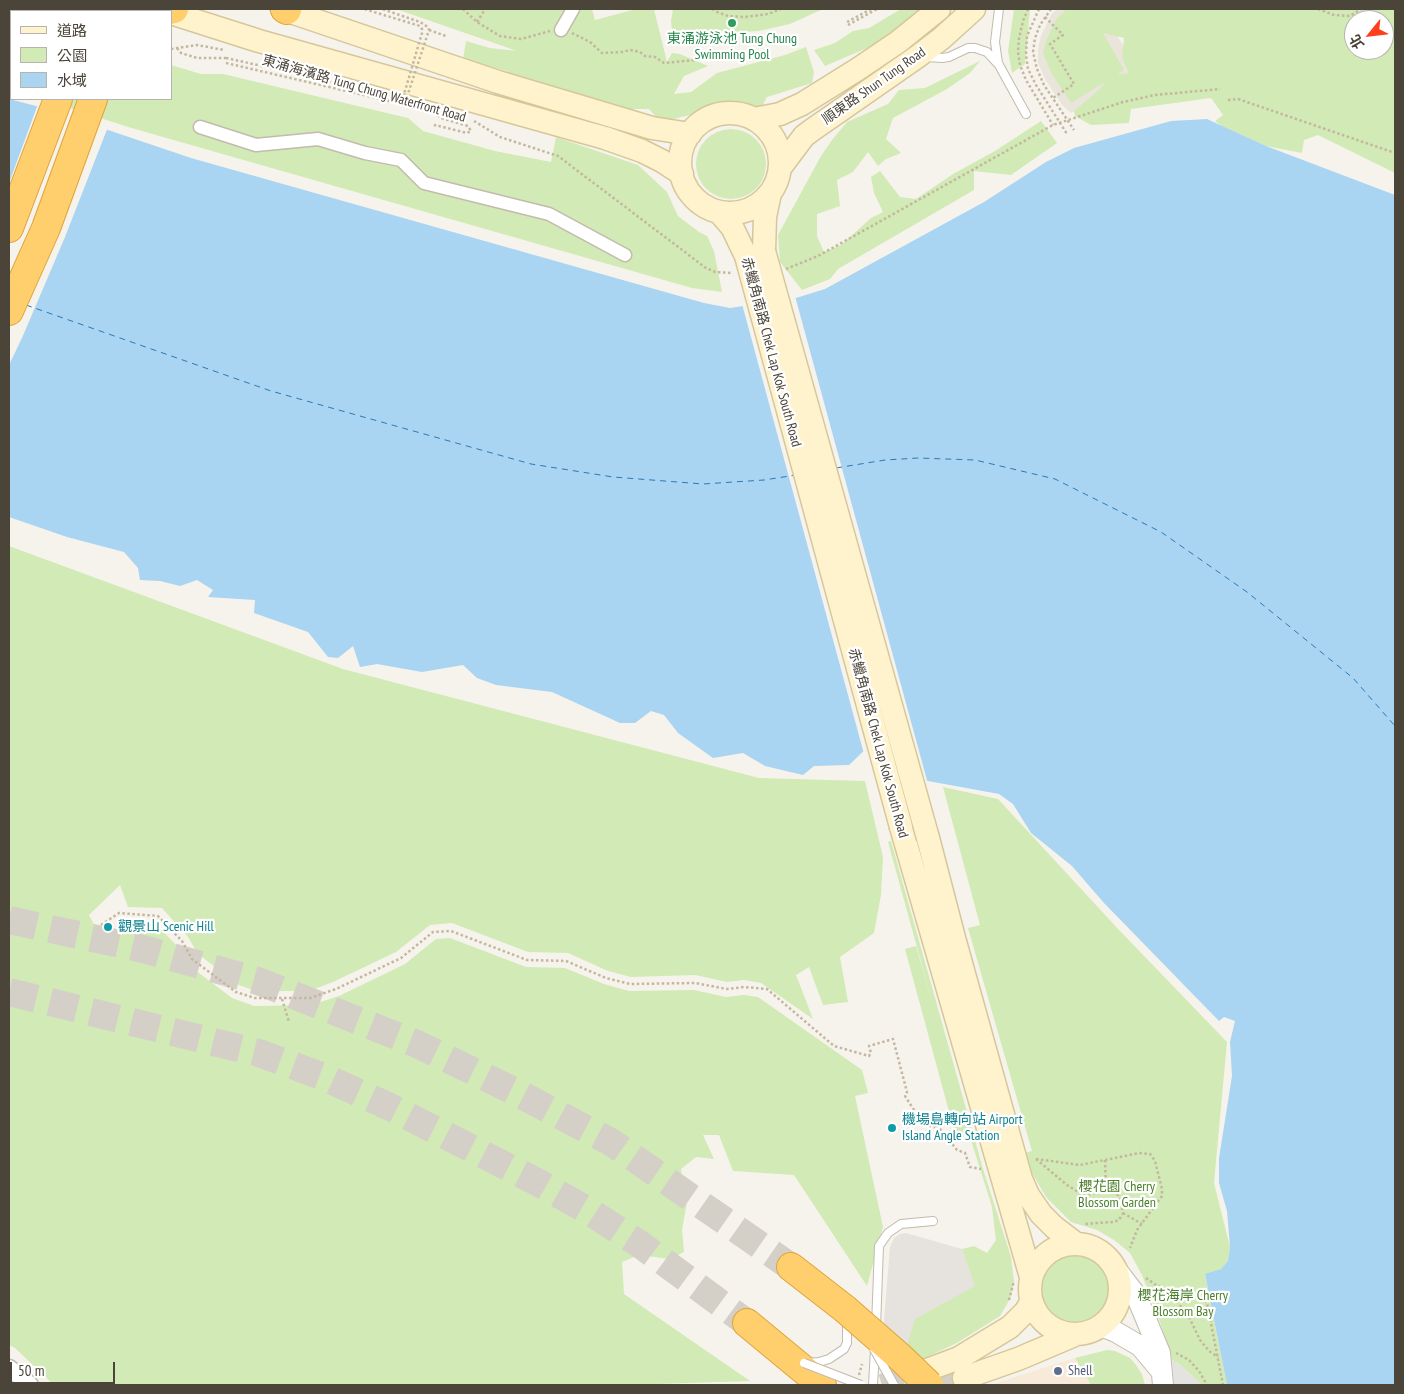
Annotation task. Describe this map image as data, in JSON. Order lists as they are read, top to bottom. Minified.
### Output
{"streets":{"main road":["順東路 Shun Tung Road","東涌海濱路 Tung Chung Waterfront Road","赤鱲角南路 Chek Lap Kok South Road"]},"crossings":[["順東路 Shun Tung Road","東涌海濱路 Tung Chung Waterfront Road"],["順東路 Shun Tung Road","赤鱲角南路 Chek Lap Kok South Road"],["東涌海濱路 Tung Chung Waterfront Road","赤鱲角南路 Chek Lap Kok South Road"]],"parks":["櫻花園 Cherry Blossom Garden","櫻花海岸 Cherry Blossom Bay"],"places":["東涌游泳池 Tung Chung Swimming Pool","觀景山 Scenic Hill","機場島轉向站 Airport Island Angle Station","Shell"],"legend":["道路","公園","水域"],"scale_bar":"50 m","north":"bottom left"}
